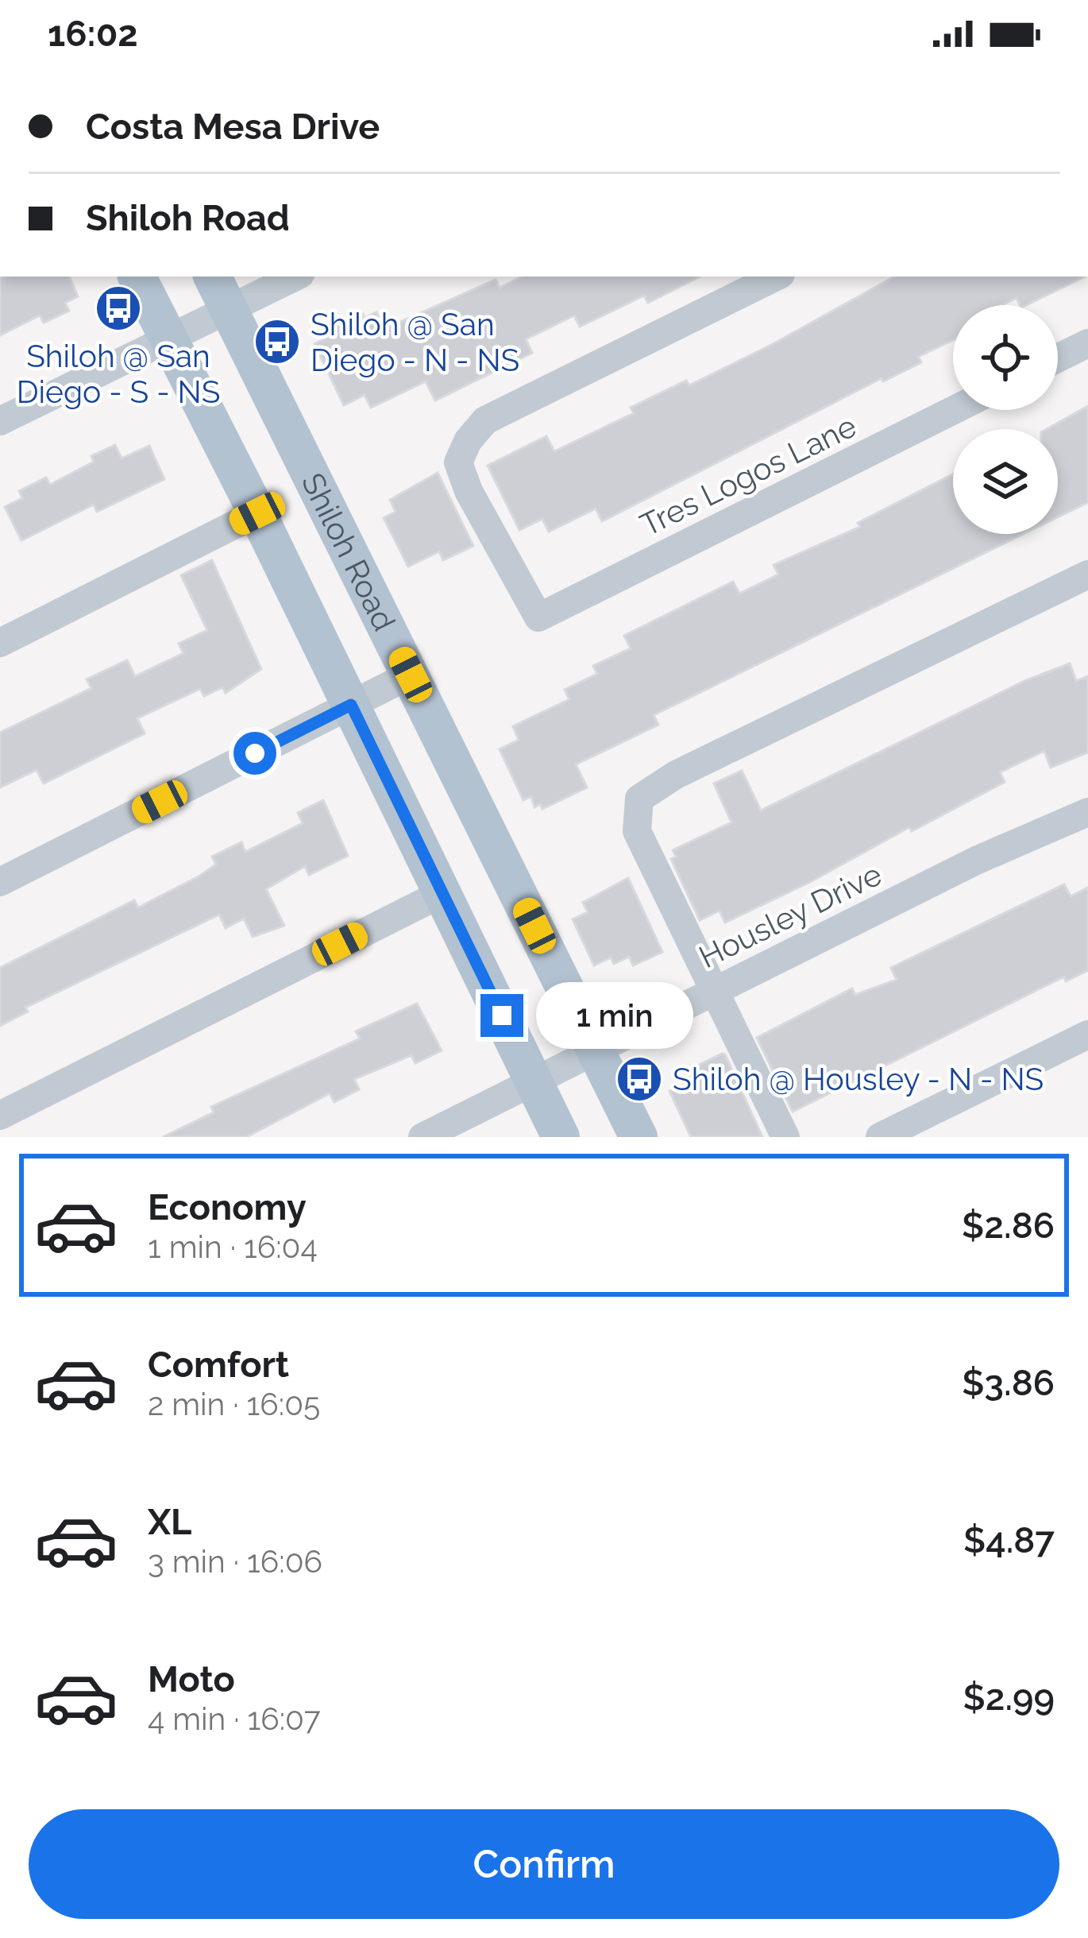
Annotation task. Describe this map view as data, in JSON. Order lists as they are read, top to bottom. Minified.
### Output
{"streets":{"main road":["Shiloh Road"],"street":["Tres Logos Lane","Housley Drive"]},"crossings":[["Shiloh Road","Housley Drive"]],"places":{"bus stop":["Shiloh @ San Diego - S - NS","Shiloh @ San Diego - N - NS","Shiloh @ Housley - N - NS"]},"page":{"status":"16:02","banner":["Costa Mesa Drive","Shiloh Road"],"bubble":"1 min","list":[{"name":"Economy","note":"1 min · 16:04","value":"$2.86"},{"name":"Comfort","note":"2 min · 16:05","value":"$3.86"},{"name":"XL","note":"3 min · 16:06","value":"$4.87"},{"name":"Moto","note":"4 min · 16:07","value":"$2.99"}],"buttons":"Confirm"}}
